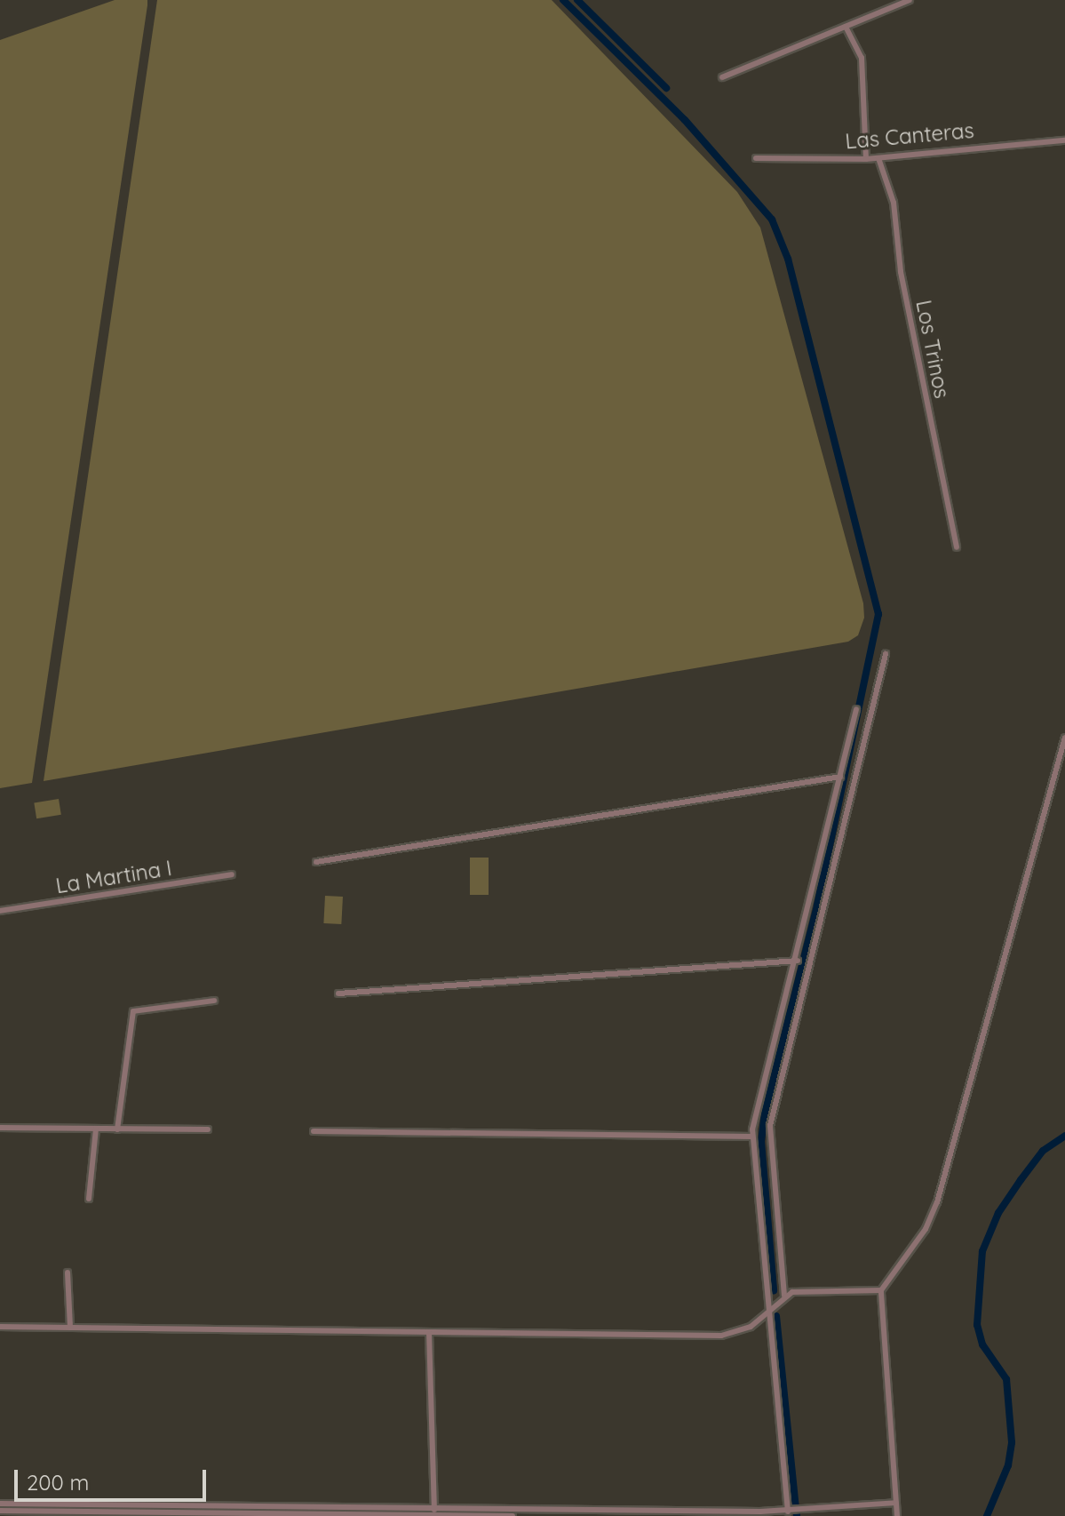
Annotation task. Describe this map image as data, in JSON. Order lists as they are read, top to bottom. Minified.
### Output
{"streets":{"street":["Las Canteras","Los Trinos","La Martina I"]},"crossings":[["Las Canteras","Los Trinos"]],"scale_bar":"200 m"}
